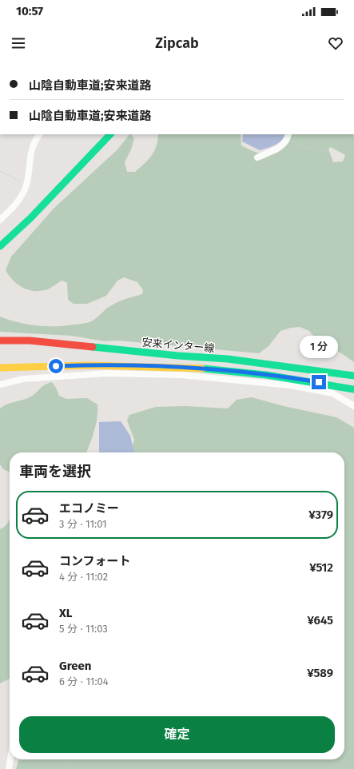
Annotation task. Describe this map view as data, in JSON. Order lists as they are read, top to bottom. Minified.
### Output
{"streets":{"main road":["安来インター線"]},"page":{"status":"10:57","header":"Zipcab","banner":["山陰自動車道;安来道路","山陰自動車道;安来道路"],"bubble":"1 分","heading":"車両を選択","list":[{"name":"エコノミー","note":"3 分 · 11:01","value":"¥379"},{"name":"コンフォート","note":"4 分 · 11:02","value":"¥512"},{"name":"XL","note":"5 分 · 11:03","value":"¥645"},{"name":"Green","note":"6 分 · 11:04","value":"¥589"}],"buttons":"確定"}}
